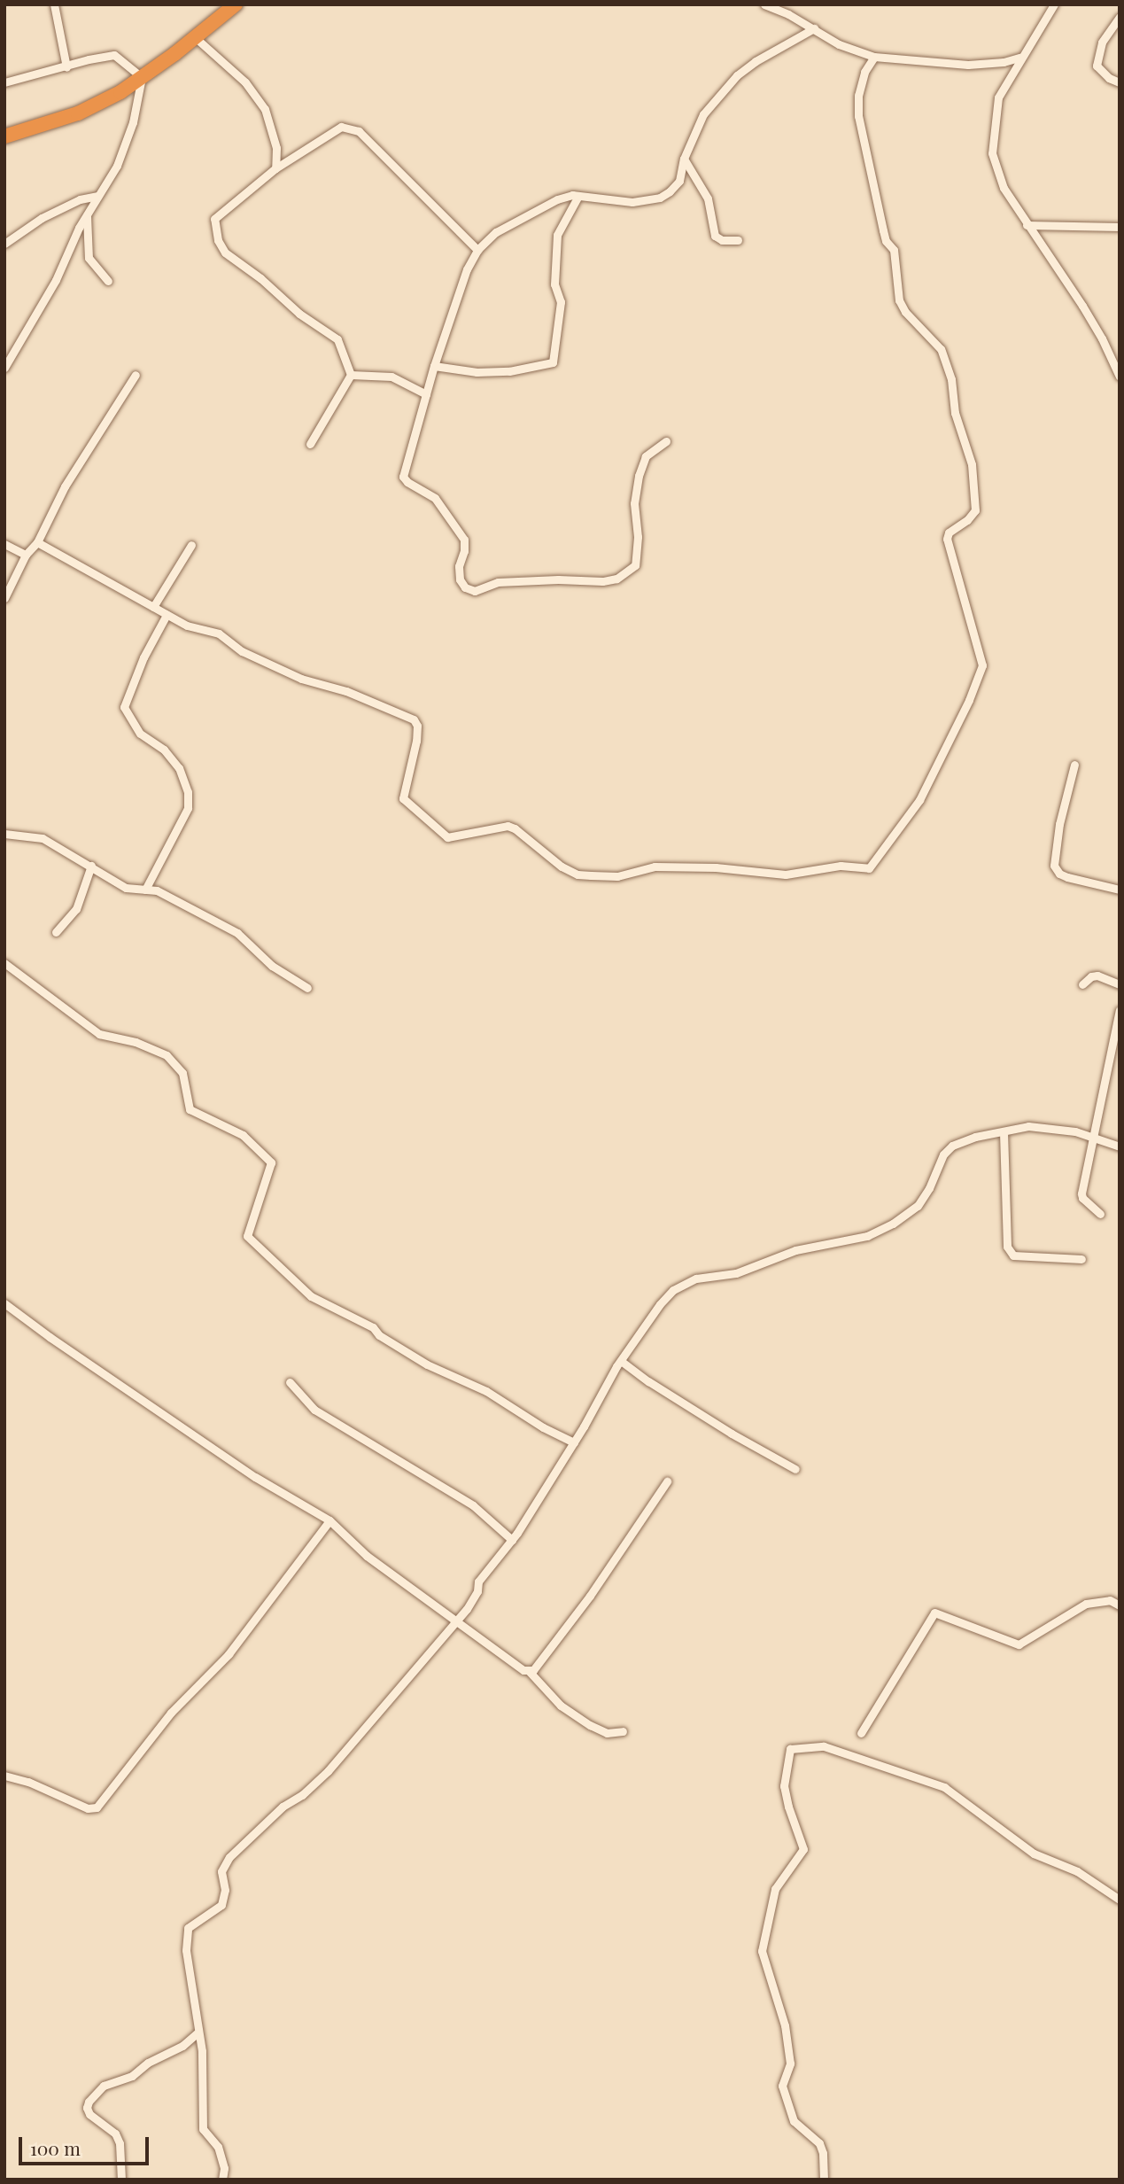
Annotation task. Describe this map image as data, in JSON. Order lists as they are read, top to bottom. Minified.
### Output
{"scale_bar":"100 m"}
